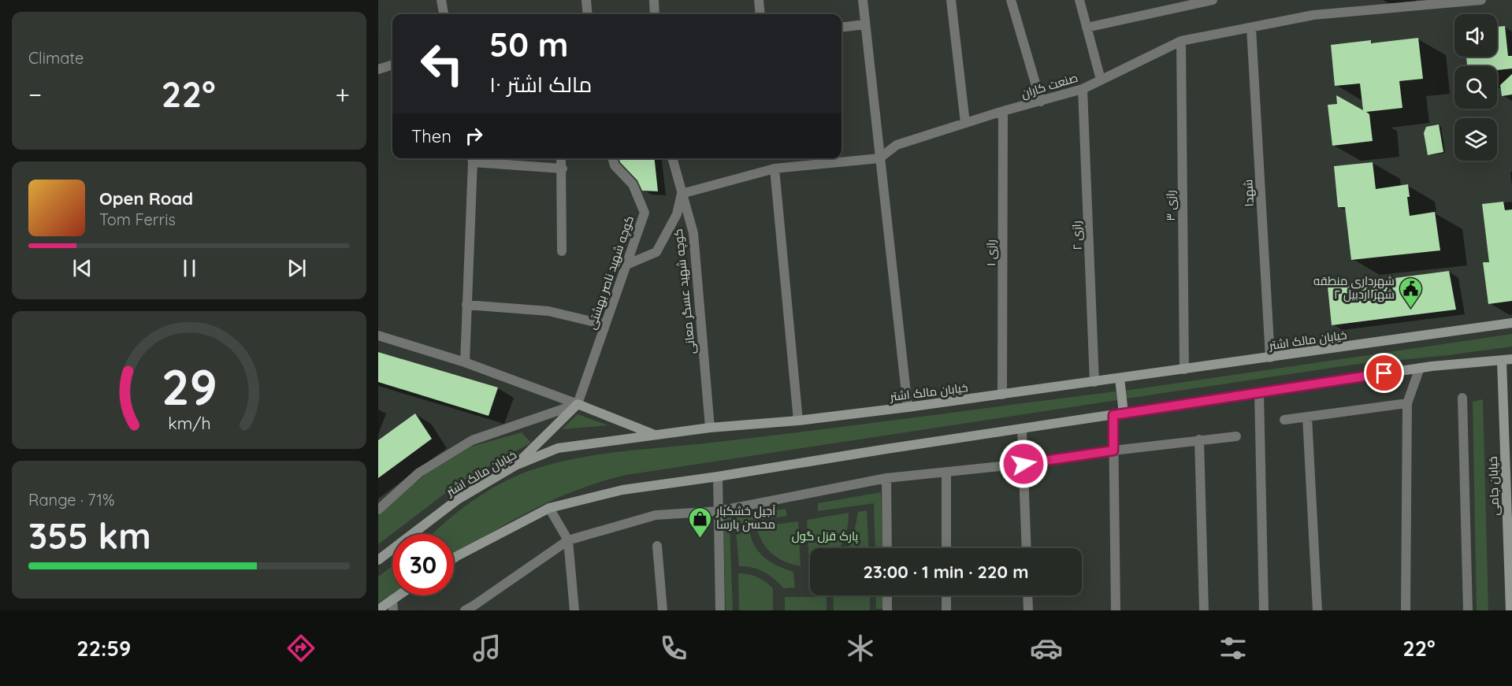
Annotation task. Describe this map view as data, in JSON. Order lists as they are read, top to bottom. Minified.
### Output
{"streets":{"main road":["خیابان مالک اشتر","خیابان جامی"],"street":["صنعت کاران","شهدا","رازی ۳","رازی ۲","رازی ۱","کوچه شهید ناصر بهشتی","کوچه شهید عسگر معانی"]},"crossings":[["صنعت کاران","شهدا"],["صنعت کاران","رازی ۳"],["صنعت کاران","رازی ۲"],["صنعت کاران","رازی ۱"],["شهدا","خیابان مالک اشتر"],["رازی ۳","خیابان مالک اشتر"],["رازی ۲","خیابان مالک اشتر"],["رازی ۱","خیابان مالک اشتر"],["کوچه شهید عسگر معانی","خیابان مالک اشتر"]],"parks":["پارک قزل گول"],"places":{"public building":["شهرداری منطقه ۲ شهر اردبیل"],"shop":["آجیل خشکبار محسن پارسا"]},"page":{"tile":["Climate",["Range · 71%","355 km"]],"turn":["50 m","مالک اشتر ۱۰"],"heat":["−","22°","+"],"then":"Then","song":["Open Road","Tom Ferris"],"limit":"30","trip":"23:00 · 1 min · 220 m","tabs":["22:59","22°"],"gauge":["29","km/h"]}}
